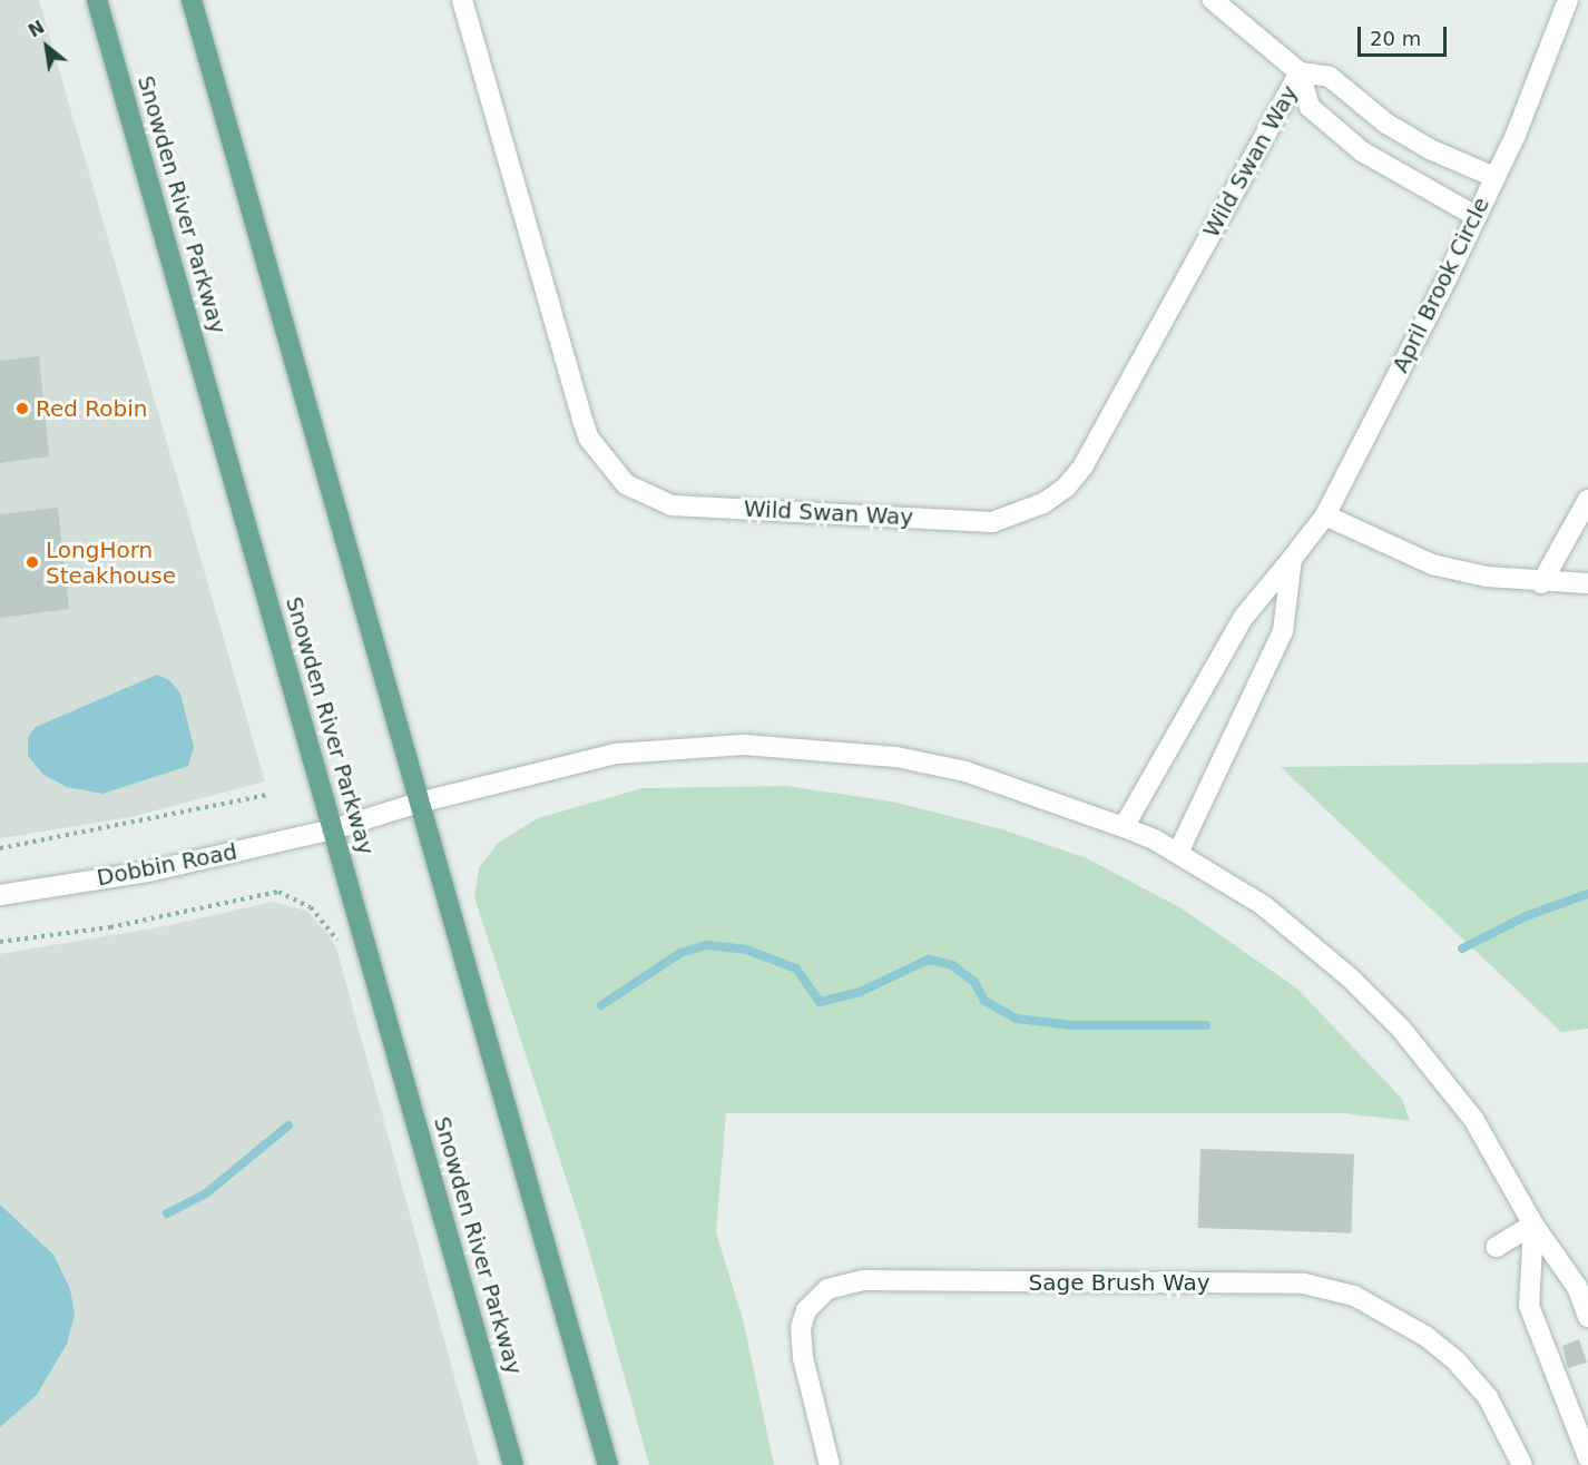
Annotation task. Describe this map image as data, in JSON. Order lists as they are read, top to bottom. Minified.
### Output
{"streets":{"main road":["Snowden River Parkway"],"street":["Wild Swan Way","April Brook Circle","Dobbin Road","Sage Brush Way"]},"crossings":[["Snowden River Parkway","Dobbin Road"],["April Brook Circle","Dobbin Road"]],"places":["Red Robin","LongHorn Steakhouse"],"scale_bar":"20 m","north":"top left"}
